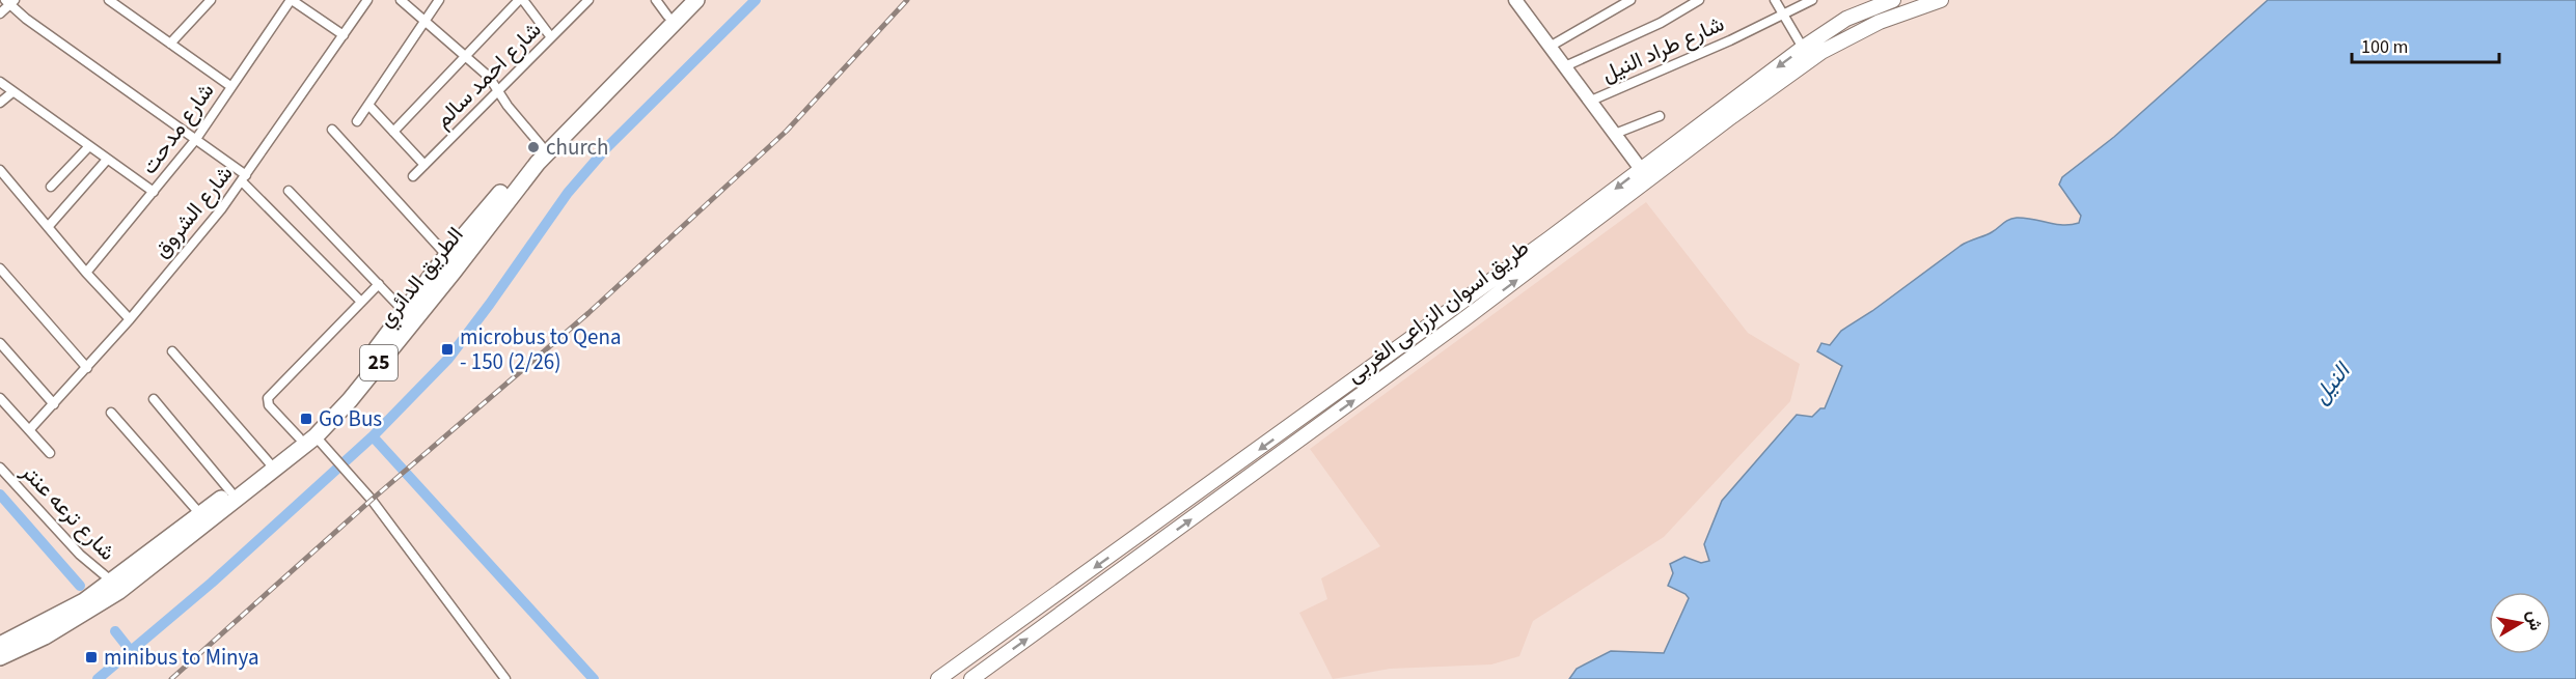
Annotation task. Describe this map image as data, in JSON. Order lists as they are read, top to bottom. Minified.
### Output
{"streets":{"highway":["الطريق الدائري","25"],"main road":["طريق اسوان الزراعى الغربى"],"street":["شارع طراد النيل","شارع احمد سالم","شارع مدحت","شارع الشروق","شارع ترعه عنتر"]},"crossings":[["الطريق الدائري","شارع ترعه عنتر"]],"water":["النيل"],"places":{"other":["church"],"transit":["microbus to Qena - 150 (2/26)","Go Bus","minibus to Minya"]},"scale_bar":"100 m","north":"right"}
